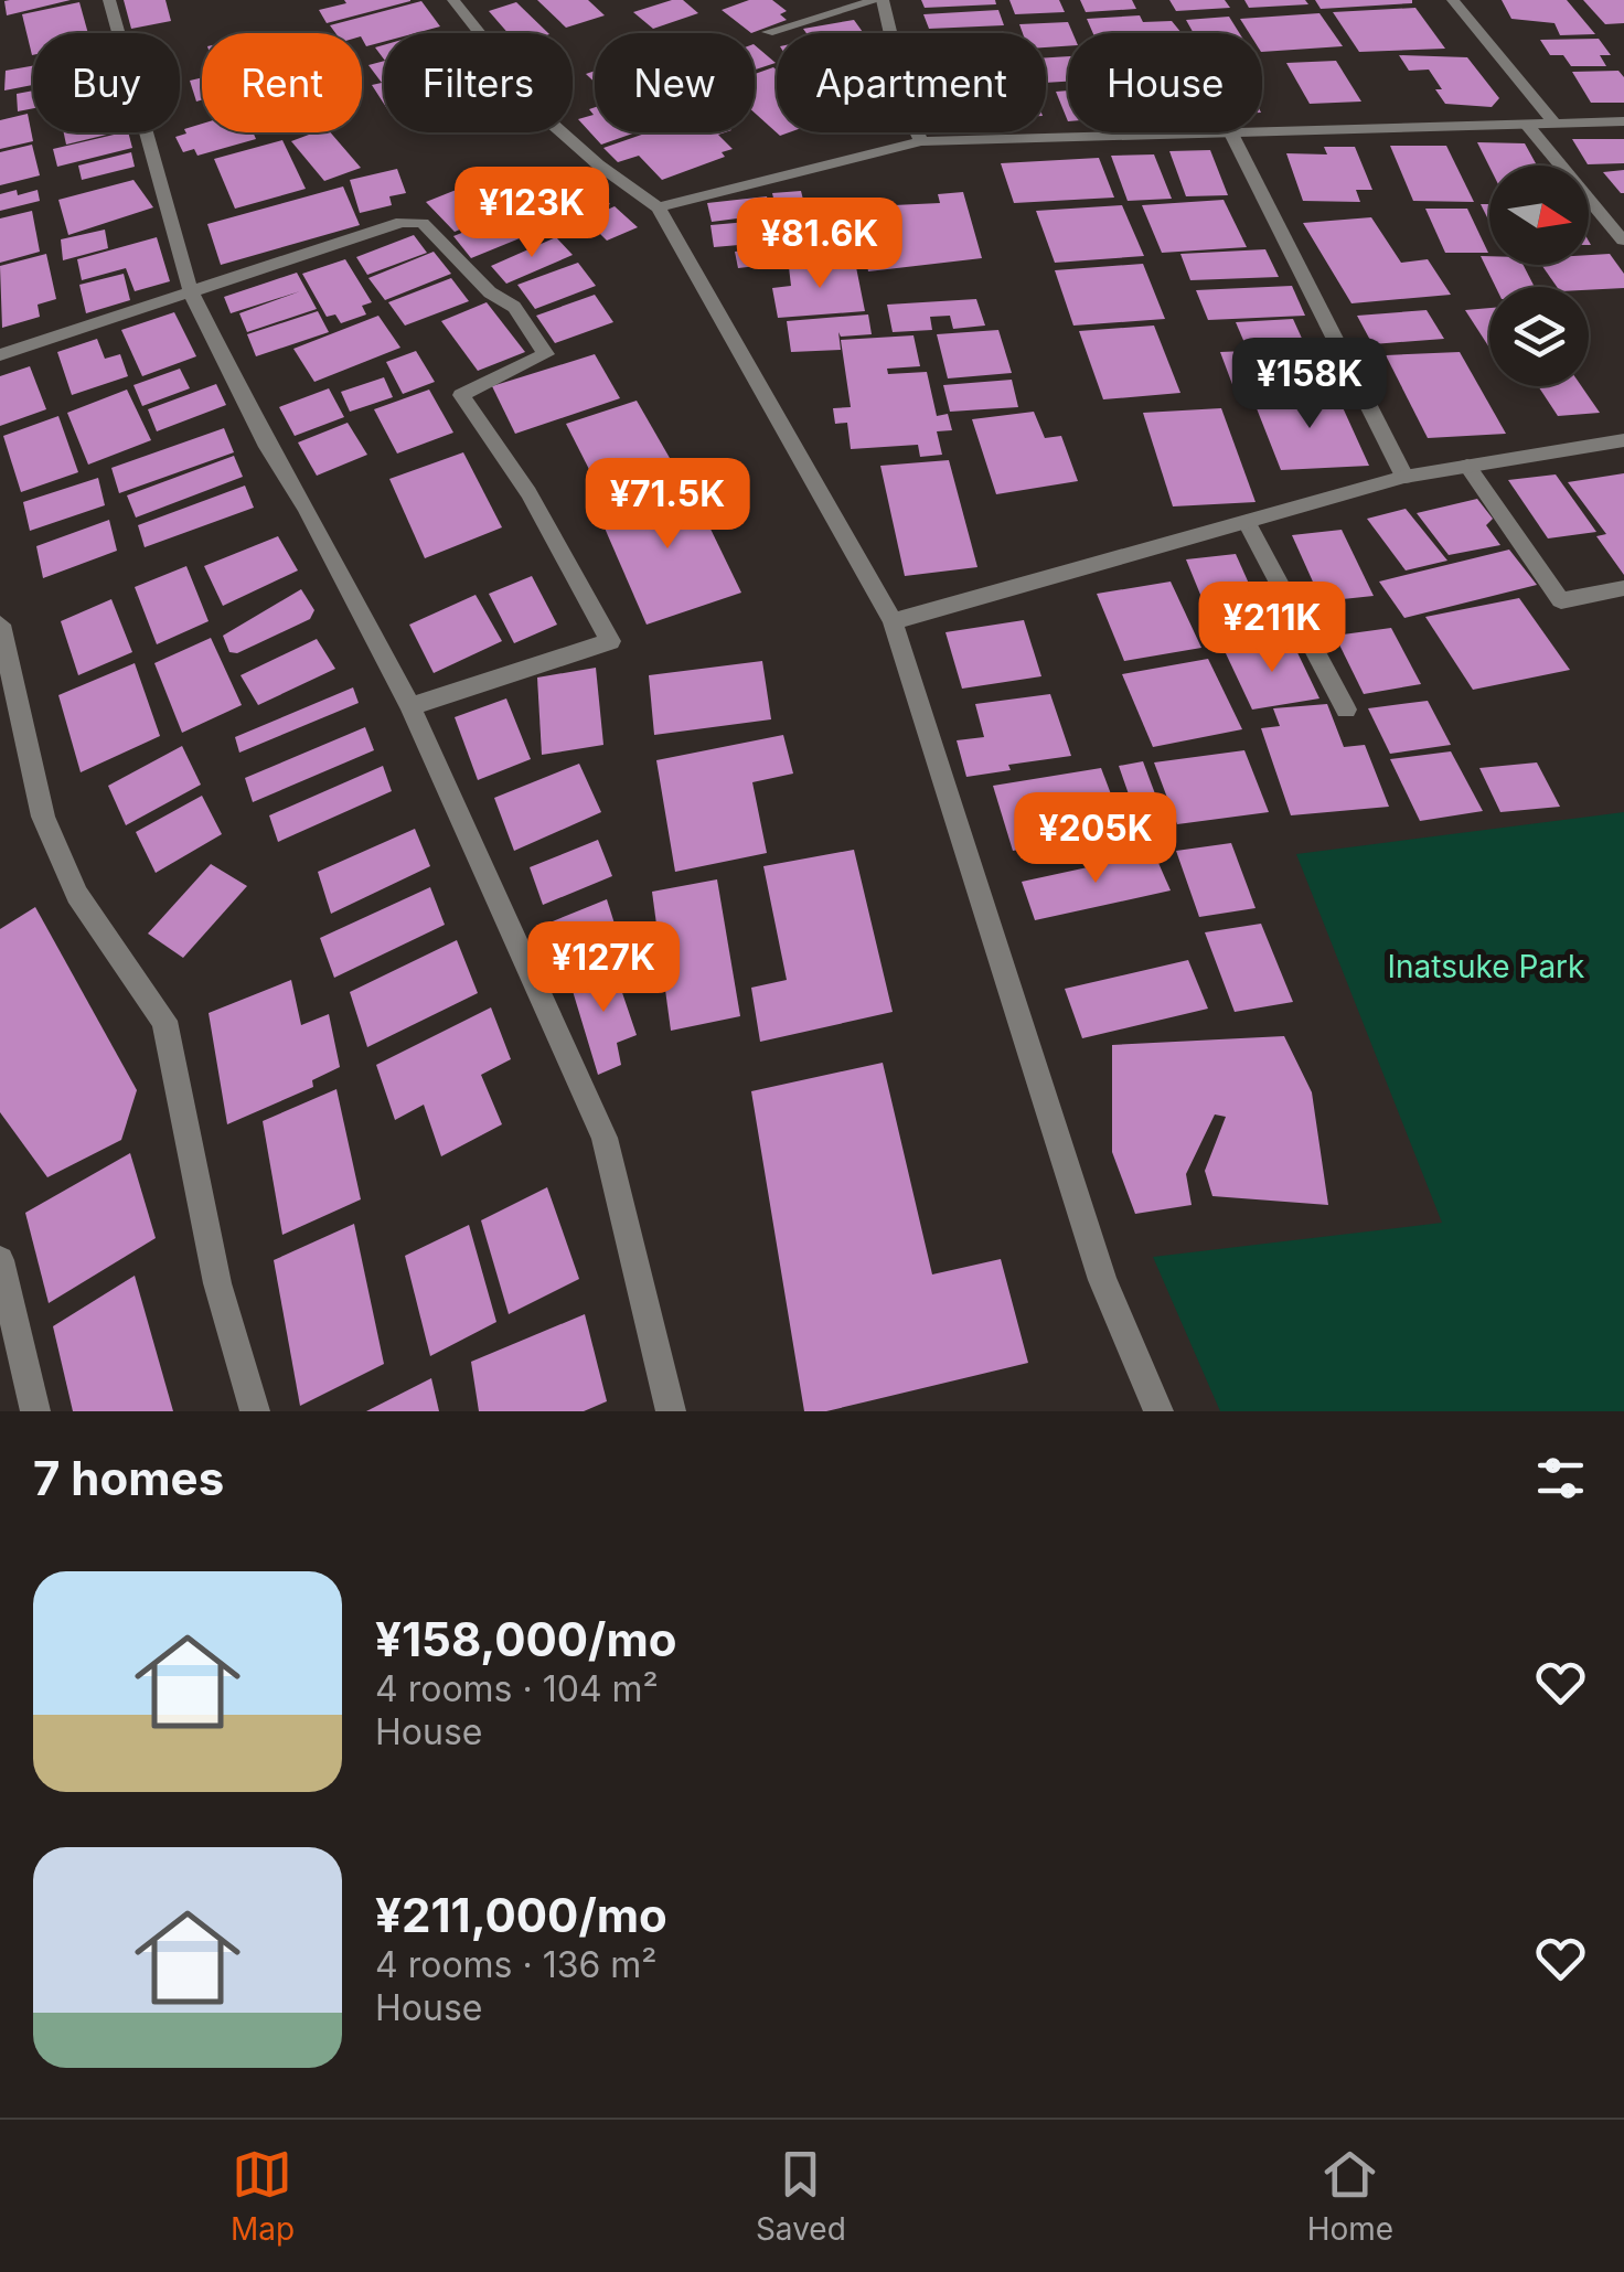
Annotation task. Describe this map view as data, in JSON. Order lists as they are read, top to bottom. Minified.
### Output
{"parks":["Inatsuke Park"],"north":"right","page":{"chip":["Buy","Rent","Filters","New","Apartment","House"],"price":["¥123K","¥81.6K","¥158K","¥71.5K","¥211K","¥205K","¥127K"],"heading":"7 homes","list":[{"name":"¥158,000/mo","note":"4 rooms · 104 m² · House"},{"name":"¥211,000/mo","note":"4 rooms · 136 m² · House"}],"tabs":["Map","Saved","Home"]}}
